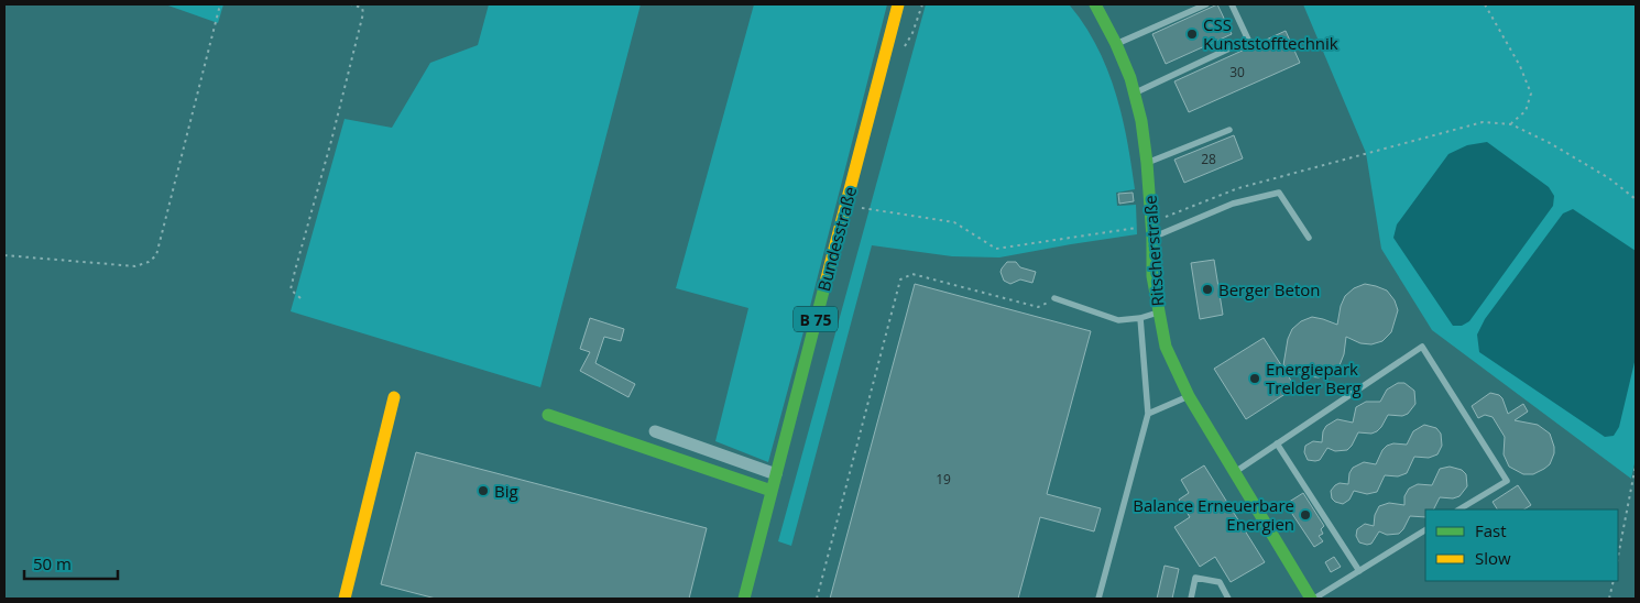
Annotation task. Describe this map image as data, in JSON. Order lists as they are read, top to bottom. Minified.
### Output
{"streets":{"street":["Bundesstraße","Ritscherstraße","B 75"]},"places":["CSS Kunststofftechnik","Berger Beton","Energiepark Trelder Berg","Big","Balance Erneuerbare Energien"],"house_numbers":["30","28","19"],"legend":["Fast","Slow"],"scale_bar":"50 m"}
